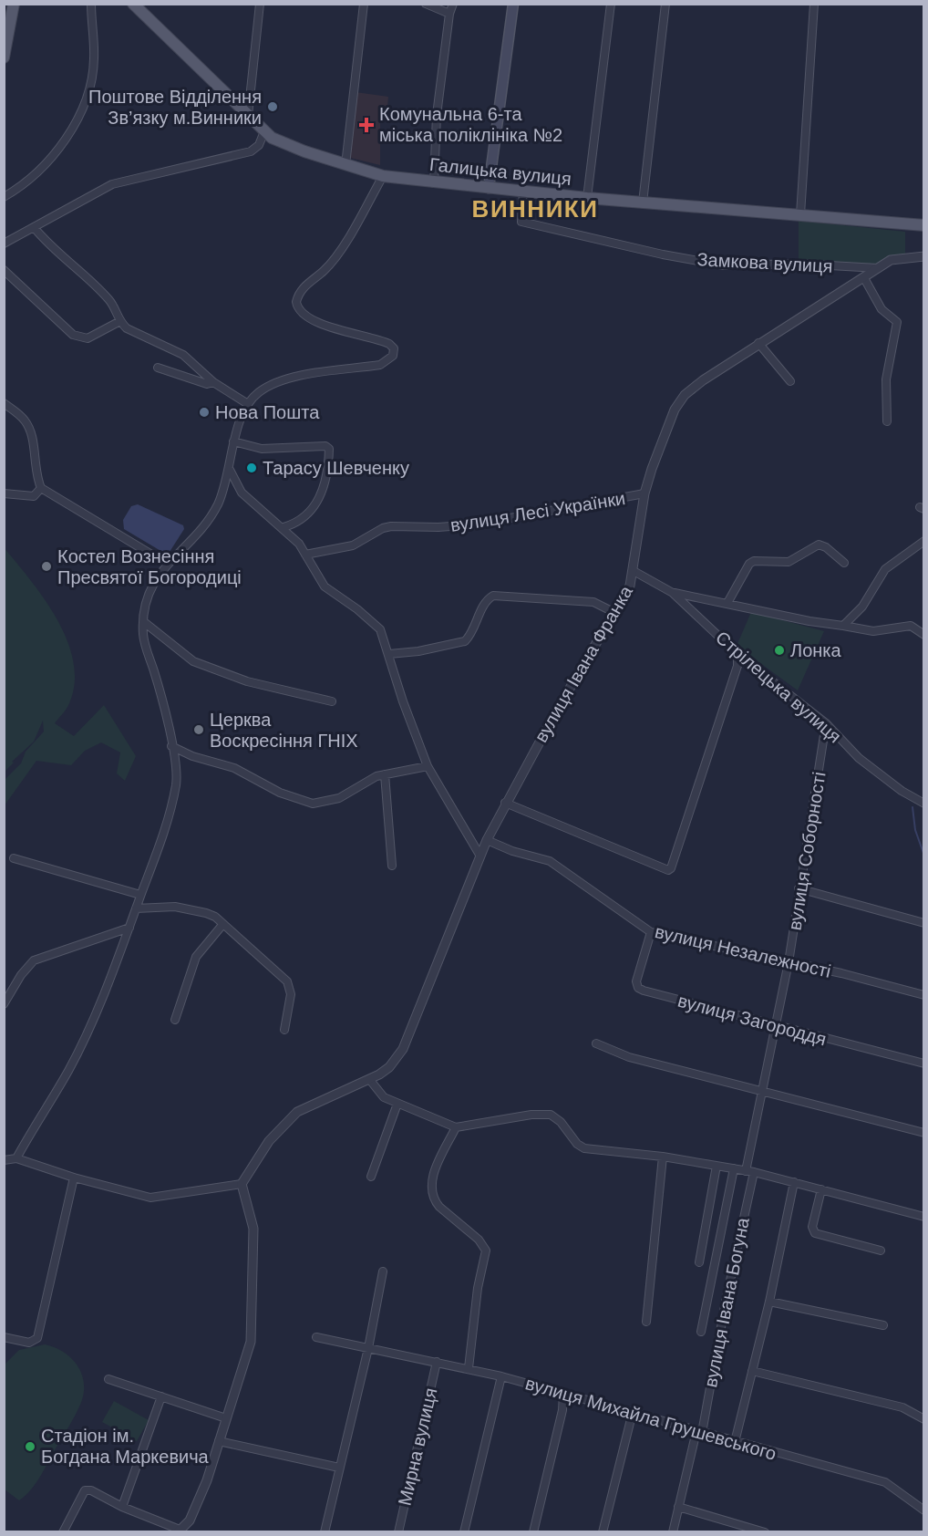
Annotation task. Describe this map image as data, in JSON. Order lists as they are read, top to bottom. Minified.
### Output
{"streets":{"main road":["Галицька вулиця"],"street":["Замкова вулиця","вулиця Лесі Українки","вулиця Івана Франка","Стрілецька вулиця","вулиця Соборності","вулиця Незалежності","вулиця Загороддя","вулиця Івана Богуна","вулиця Михайла Грушевського","Мирна вулиця"]},"crossings":[["Галицька вулиця","Замкова вулиця"],["Замкова вулиця","вулиця Івана Франка"],["вулиця Лесі Українки","вулиця Івана Франка"],["вулиця Івана Франка","Стрілецька вулиця"],["вулиця Івана Франка","вулиця Незалежності"],["Стрілецька вулиця","вулиця Соборності"],["вулиця Соборності","вулиця Незалежності"],["вулиця Соборності","вулиця Загороддя"],["вулиця Незалежності","вулиця Загороддя"],["вулиця Івана Богуна","вулиця Михайла Грушевського"],["вулиця Михайла Грушевського","Мирна вулиця"]],"districts":["ВИННИКИ"],"places":{"other":["Поштове Відділення Зв’язку м.Винники","Нова Пошта","Тарасу Шевченку","Костел Вознесіння Пресвятої Богородиці","Лонка","Церква Воскресіння ГНІХ","Стадіон ім. Богдана Маркевича"],"health":["Комунальна 6-та міська поліклініка №2"]}}
